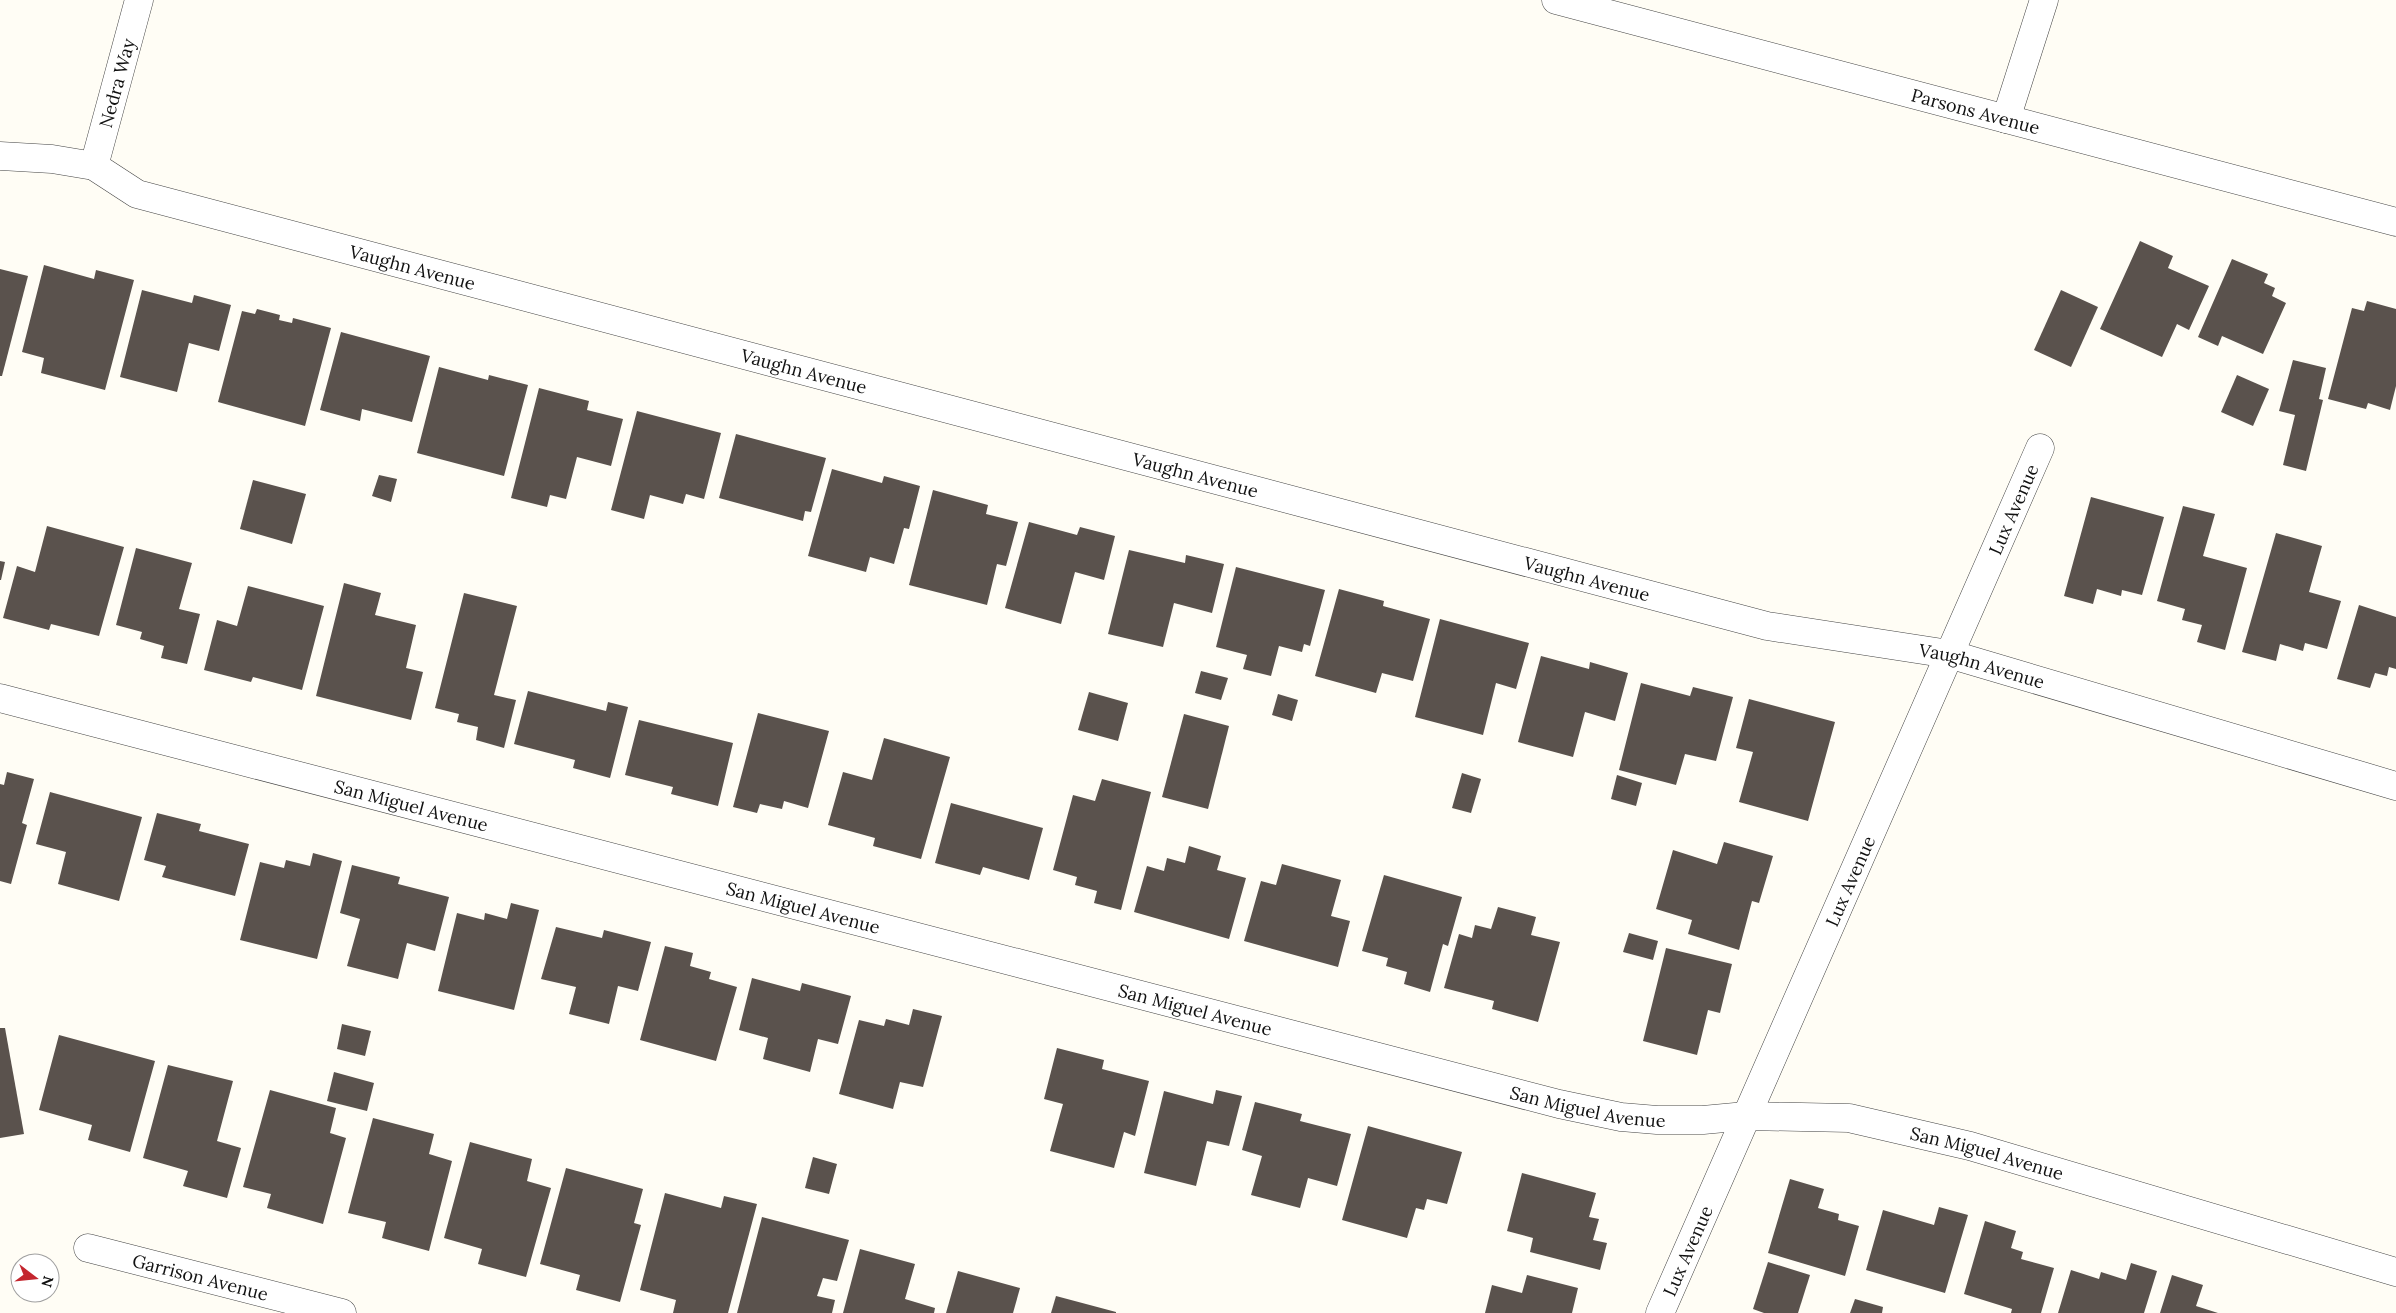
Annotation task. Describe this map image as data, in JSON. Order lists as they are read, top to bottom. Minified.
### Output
{"streets":{"street":["Nedra Way","Parsons Avenue","Vaughn Avenue","Lux Avenue","San Miguel Avenue","Garrison Avenue"]},"crossings":[["Nedra Way","Vaughn Avenue"],["Vaughn Avenue","Lux Avenue"],["Lux Avenue","San Miguel Avenue"]],"north":"right"}
